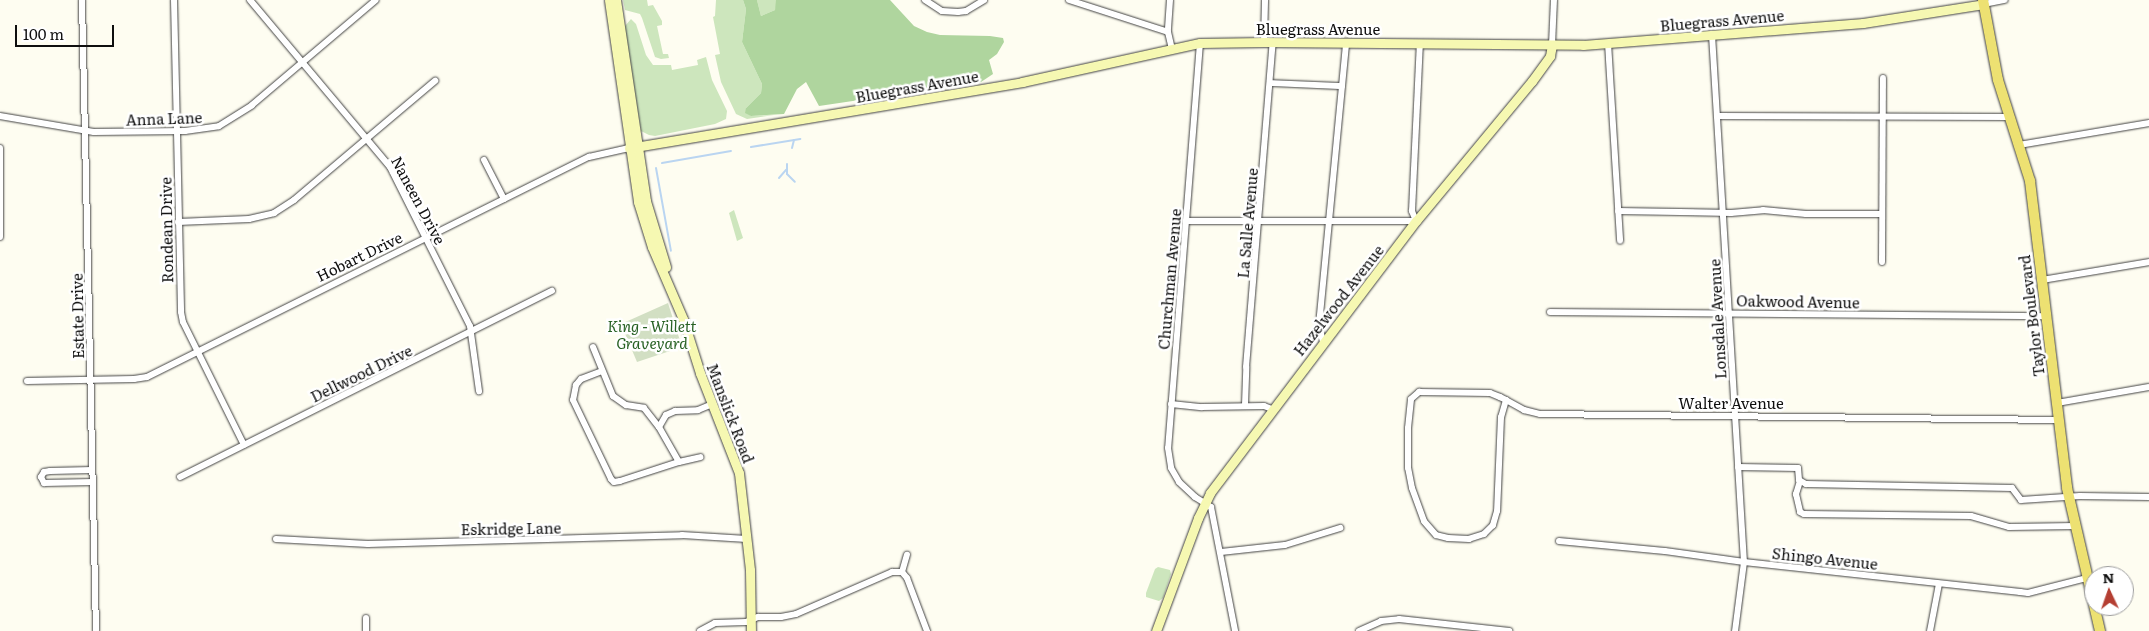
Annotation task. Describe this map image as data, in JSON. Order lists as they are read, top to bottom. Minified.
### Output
{"streets":{"main road":["Taylor Boulevard"],"street":["Bluegrass Avenue","Anna Lane","Naneen Drive","La Salle Avenue","Rondean Drive","Hobart Drive","Churchman Avenue","Hazelwood Avenue","Oakwood Avenue","Estate Drive","Lonsdale Avenue","Dellwood Drive","Walter Avenue","Manslick Road","Eskridge Lane","Shingo Avenue"]},"crossings":[["Bluegrass Avenue","La Salle Avenue"],["Bluegrass Avenue","Hobart Drive"],["Bluegrass Avenue","Churchman Avenue"],["Bluegrass Avenue","Hazelwood Avenue"],["Bluegrass Avenue","Taylor Boulevard"],["Bluegrass Avenue","Lonsdale Avenue"],["Bluegrass Avenue","Manslick Road"],["Anna Lane","Naneen Drive"],["Anna Lane","Rondean Drive"],["Anna Lane","Estate Drive"],["Naneen Drive","Hobart Drive"],["Naneen Drive","Dellwood Drive"],["Rondean Drive","Hobart Drive"],["Rondean Drive","Dellwood Drive"],["Hobart Drive","Estate Drive"],["Hobart Drive","Manslick Road"],["Churchman Avenue","Hazelwood Avenue"],["Oakwood Avenue","Taylor Boulevard"],["Oakwood Avenue","Lonsdale Avenue"],["Taylor Boulevard","Walter Avenue"],["Lonsdale Avenue","Walter Avenue"],["Lonsdale Avenue","Shingo Avenue"],["Manslick Road","Eskridge Lane"]],"parks":["King - Willett Graveyard"],"scale_bar":"100 m","north":"top"}
